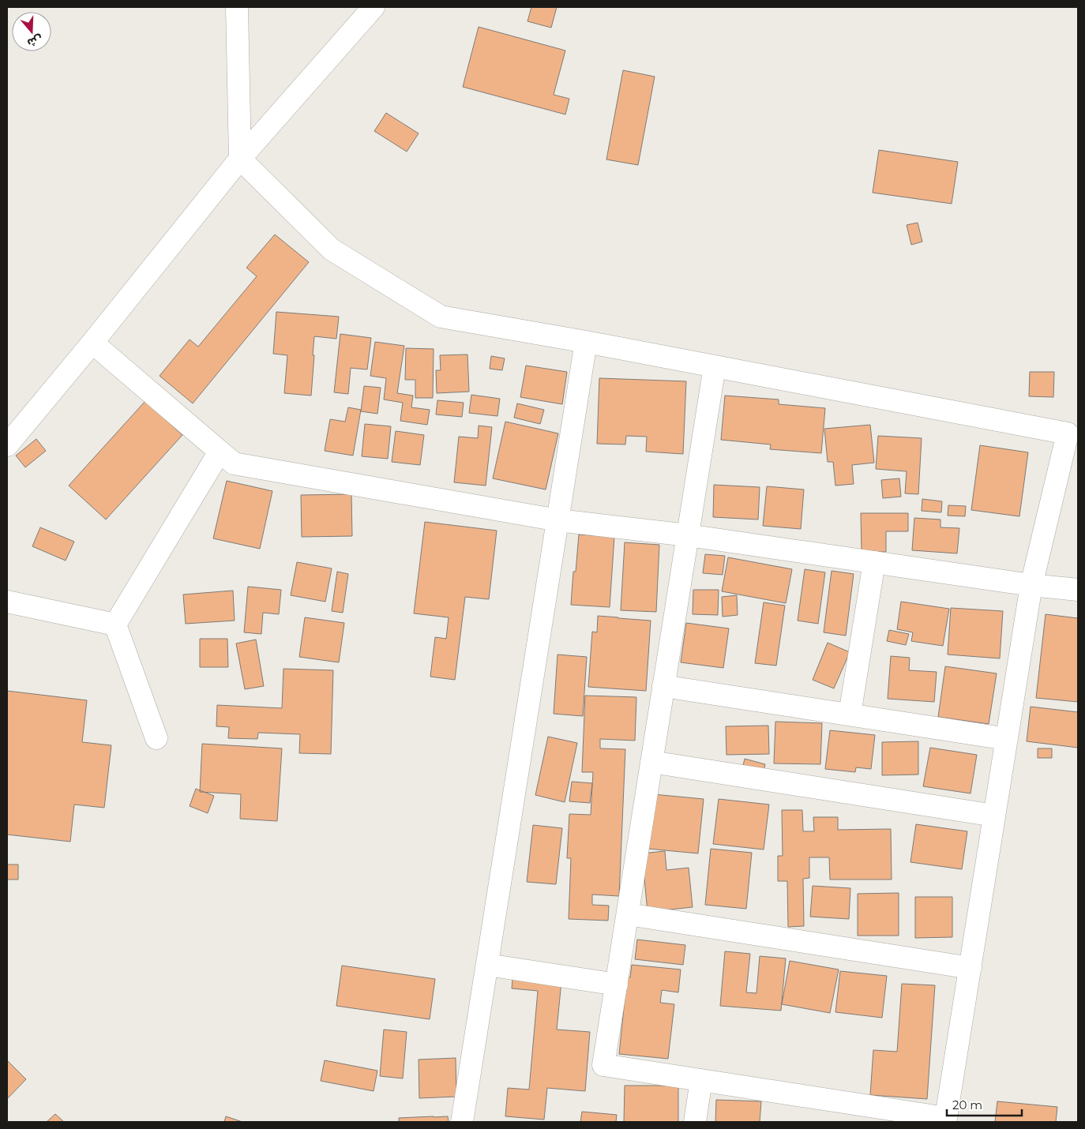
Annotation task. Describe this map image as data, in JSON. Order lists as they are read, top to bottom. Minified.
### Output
{"scale_bar":"20 m","north":"bottom"}
